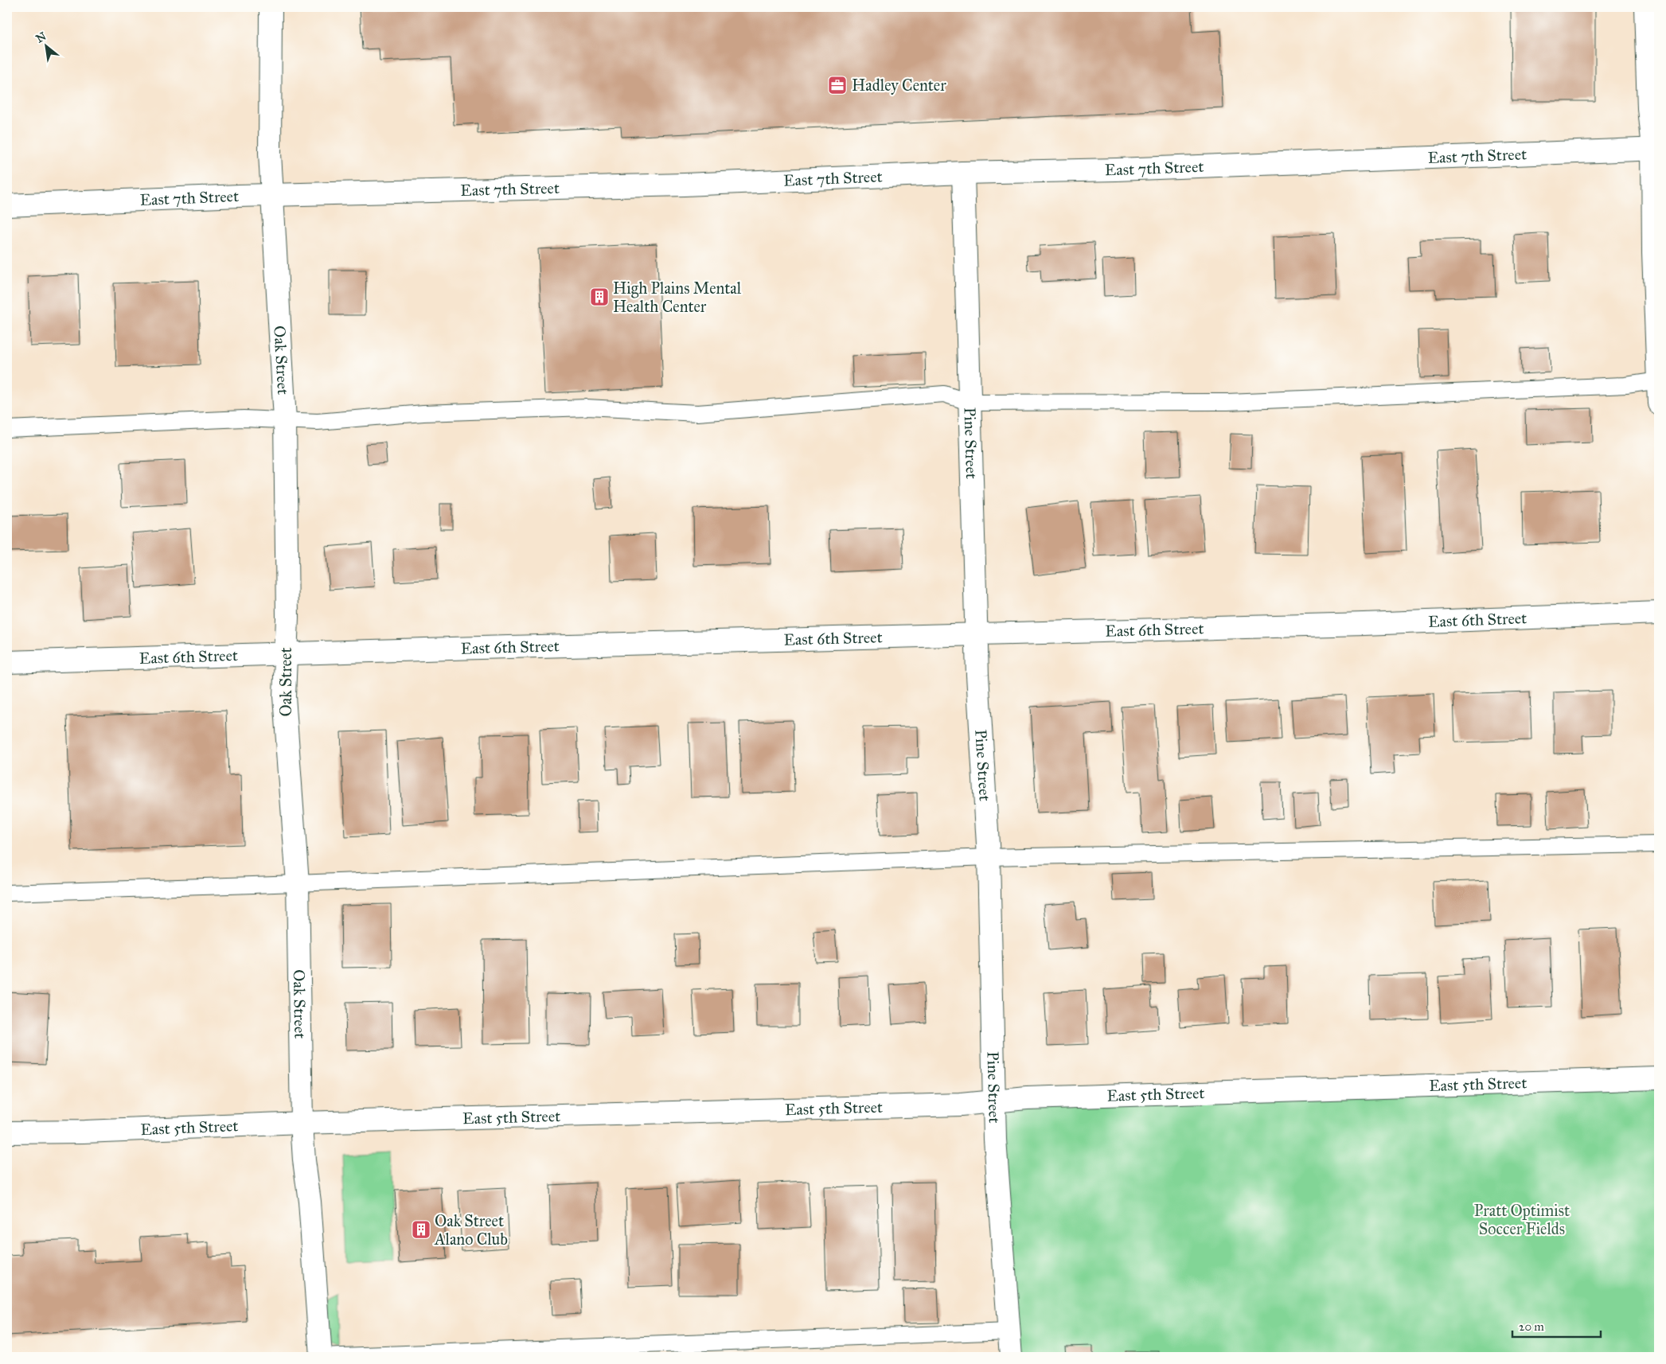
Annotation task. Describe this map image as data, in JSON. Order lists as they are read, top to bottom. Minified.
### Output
{"streets":{"street":["East 7th Street","Oak Street","Pine Street","East 6th Street","East 5th Street"]},"crossings":[["East 7th Street","Oak Street"],["East 7th Street","Pine Street"],["Oak Street","East 6th Street"],["Oak Street","East 5th Street"],["Pine Street","East 6th Street"],["Pine Street","East 5th Street"]],"parks":["Pratt Optimist Soccer Fields"],"places":{"office":["Hadley Center"],"building":["High Plains Mental Health Center","Oak Street Alano Club"]},"scale_bar":"20 m","north":"top left"}
